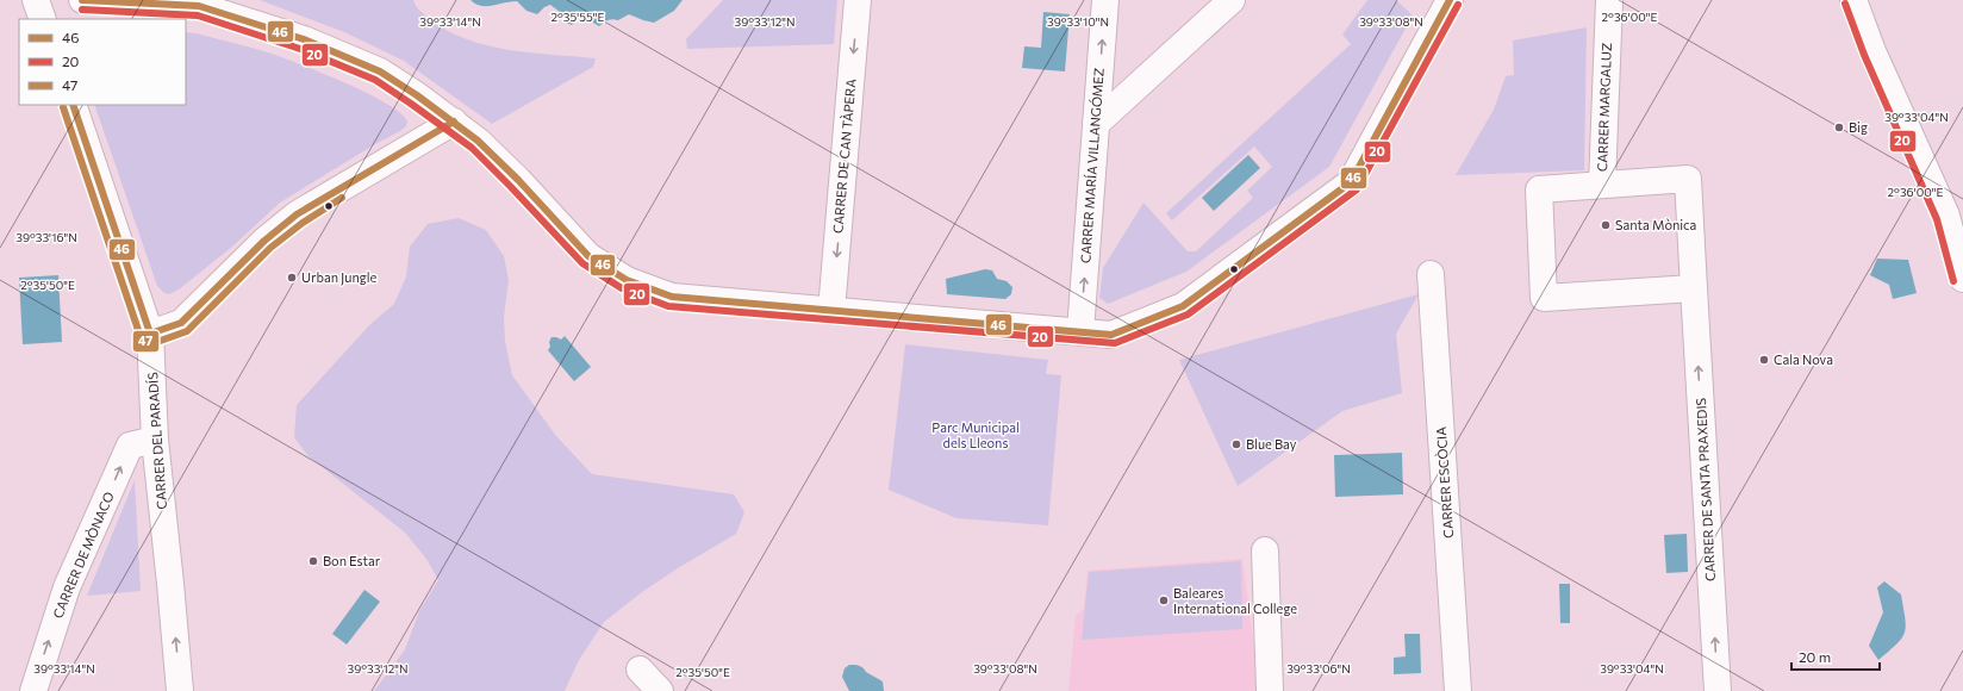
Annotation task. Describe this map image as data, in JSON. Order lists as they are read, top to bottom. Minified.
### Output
{"streets":{"street":["CARRER MARGALUZ","CARRER DE CAN TÀPERA","CARRER MARÍA VILLANGÓMEZ","CARRER DEL PARADÍS","CARRER ESCÒCIA","CARRER DE SANTA PRAXEDIS","CARRER DE MÒNACO"]},"crossings":[["CARRER MARGALUZ","CARRER DE SANTA PRAXEDIS"],["CARRER DEL PARADÍS","CARRER DE MÒNACO"]],"one_way":["CARRER DE CAN TÀPERA","CARRER MARÍA VILLANGÓMEZ","CARRER DEL PARADÍS","CARRER DE SANTA PRAXEDIS","CARRER DE MÒNACO"],"parks":["Parc Municipal dels Lleons"],"places":["Big","Santa Mònica","Urban Jungle","Cala Nova","Blue Bay","Bon Estar","Baleares International College"],"lines":["transit line 46","transit line 20","transit line 47"],"legend":["46","20","47"],"scale_bar":"20 m","coordinates":["2°35'55\"E","2°36'00\"E","39°33'14\"N","39°33'12\"N","39°33'10\"N","39°33'08\"N","39°33'04\"N","39°33'16\"N","2°35'50\"E","39°33'06\"N"]}
